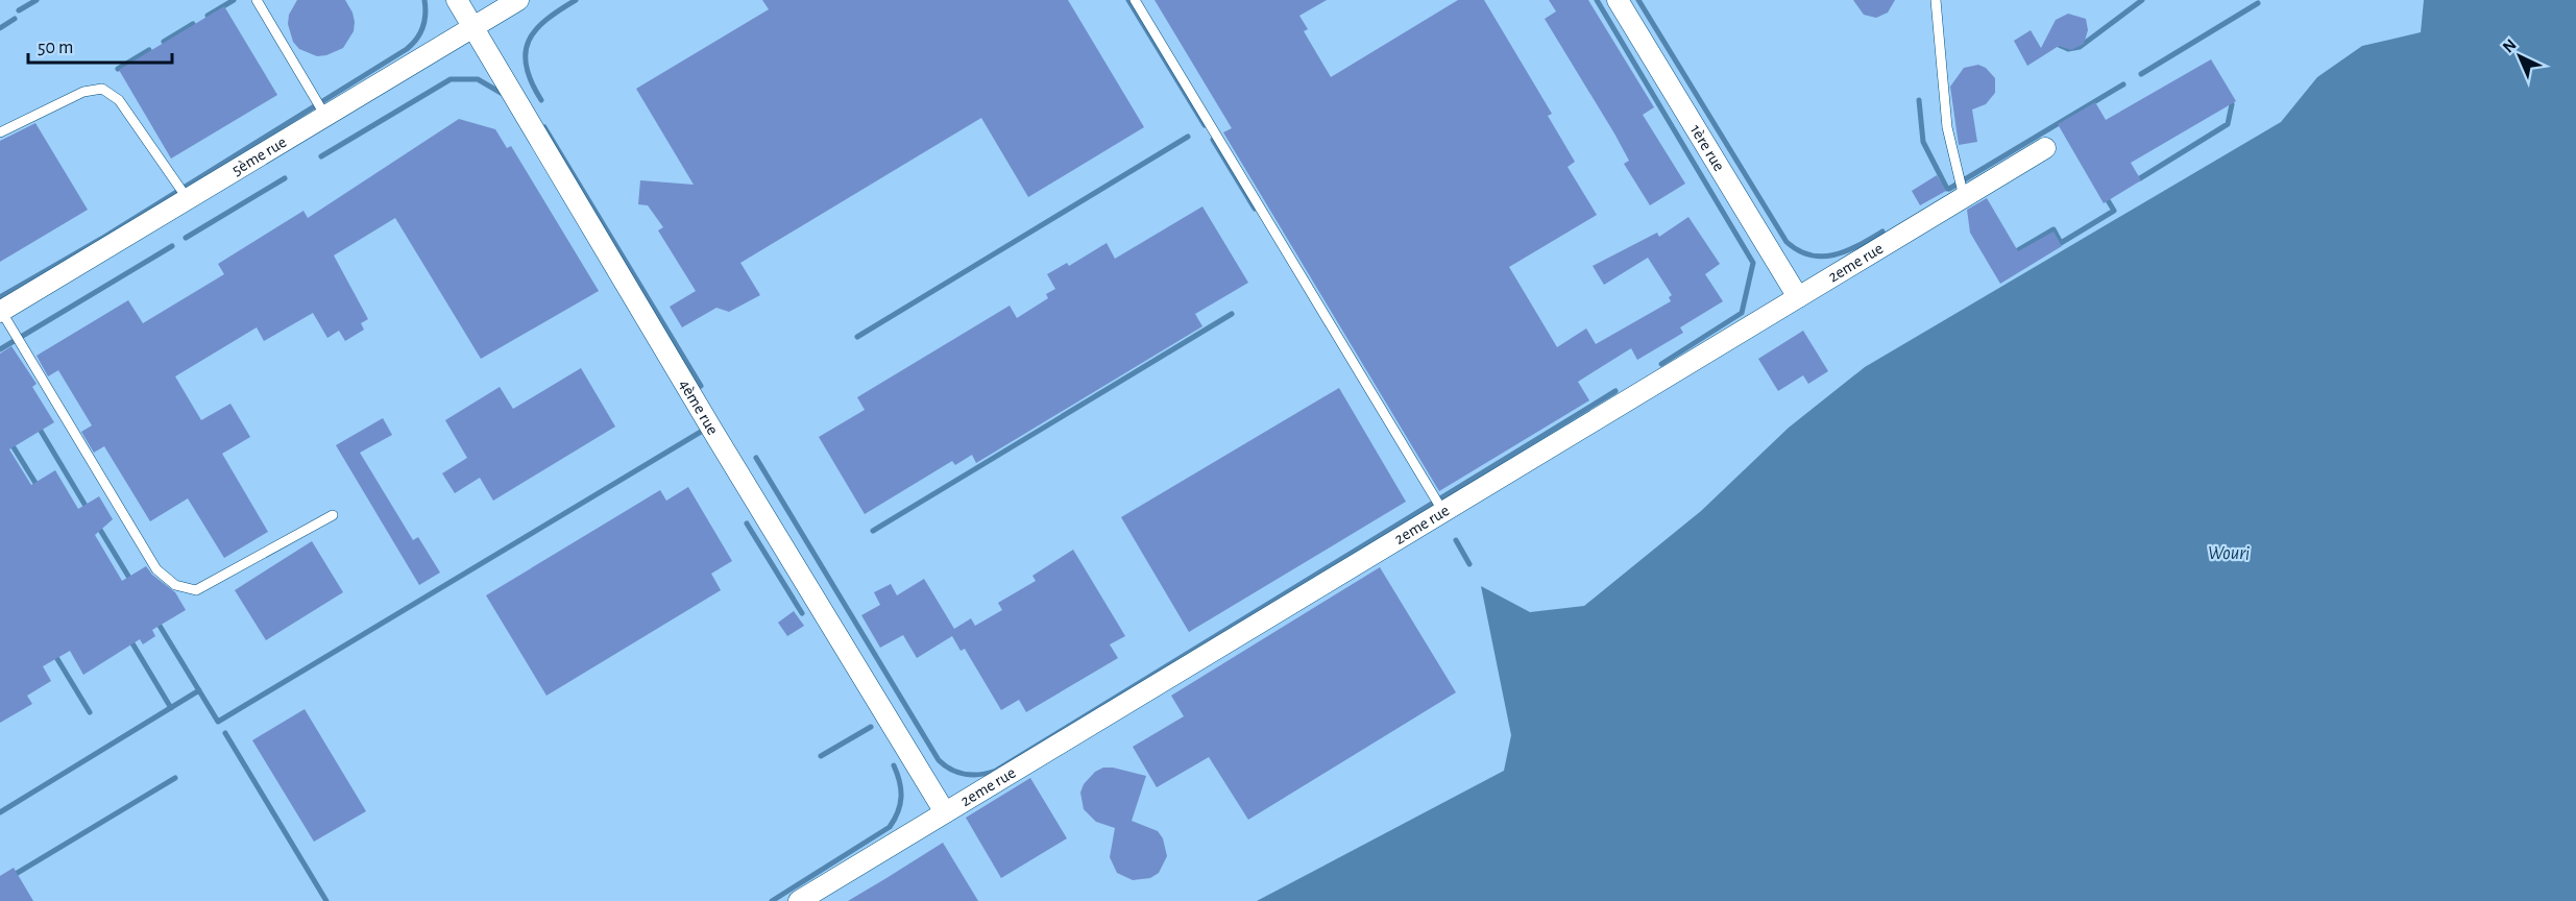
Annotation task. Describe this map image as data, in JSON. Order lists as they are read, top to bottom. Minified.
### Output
{"streets":{"street":["1ère rue","5ème rue","2eme rue","4ème rue"]},"crossings":[["1ère rue","2eme rue"],["5ème rue","4ème rue"],["2eme rue","4ème rue"]],"water":["Wouri"],"scale_bar":"50 m","north":"top left"}
